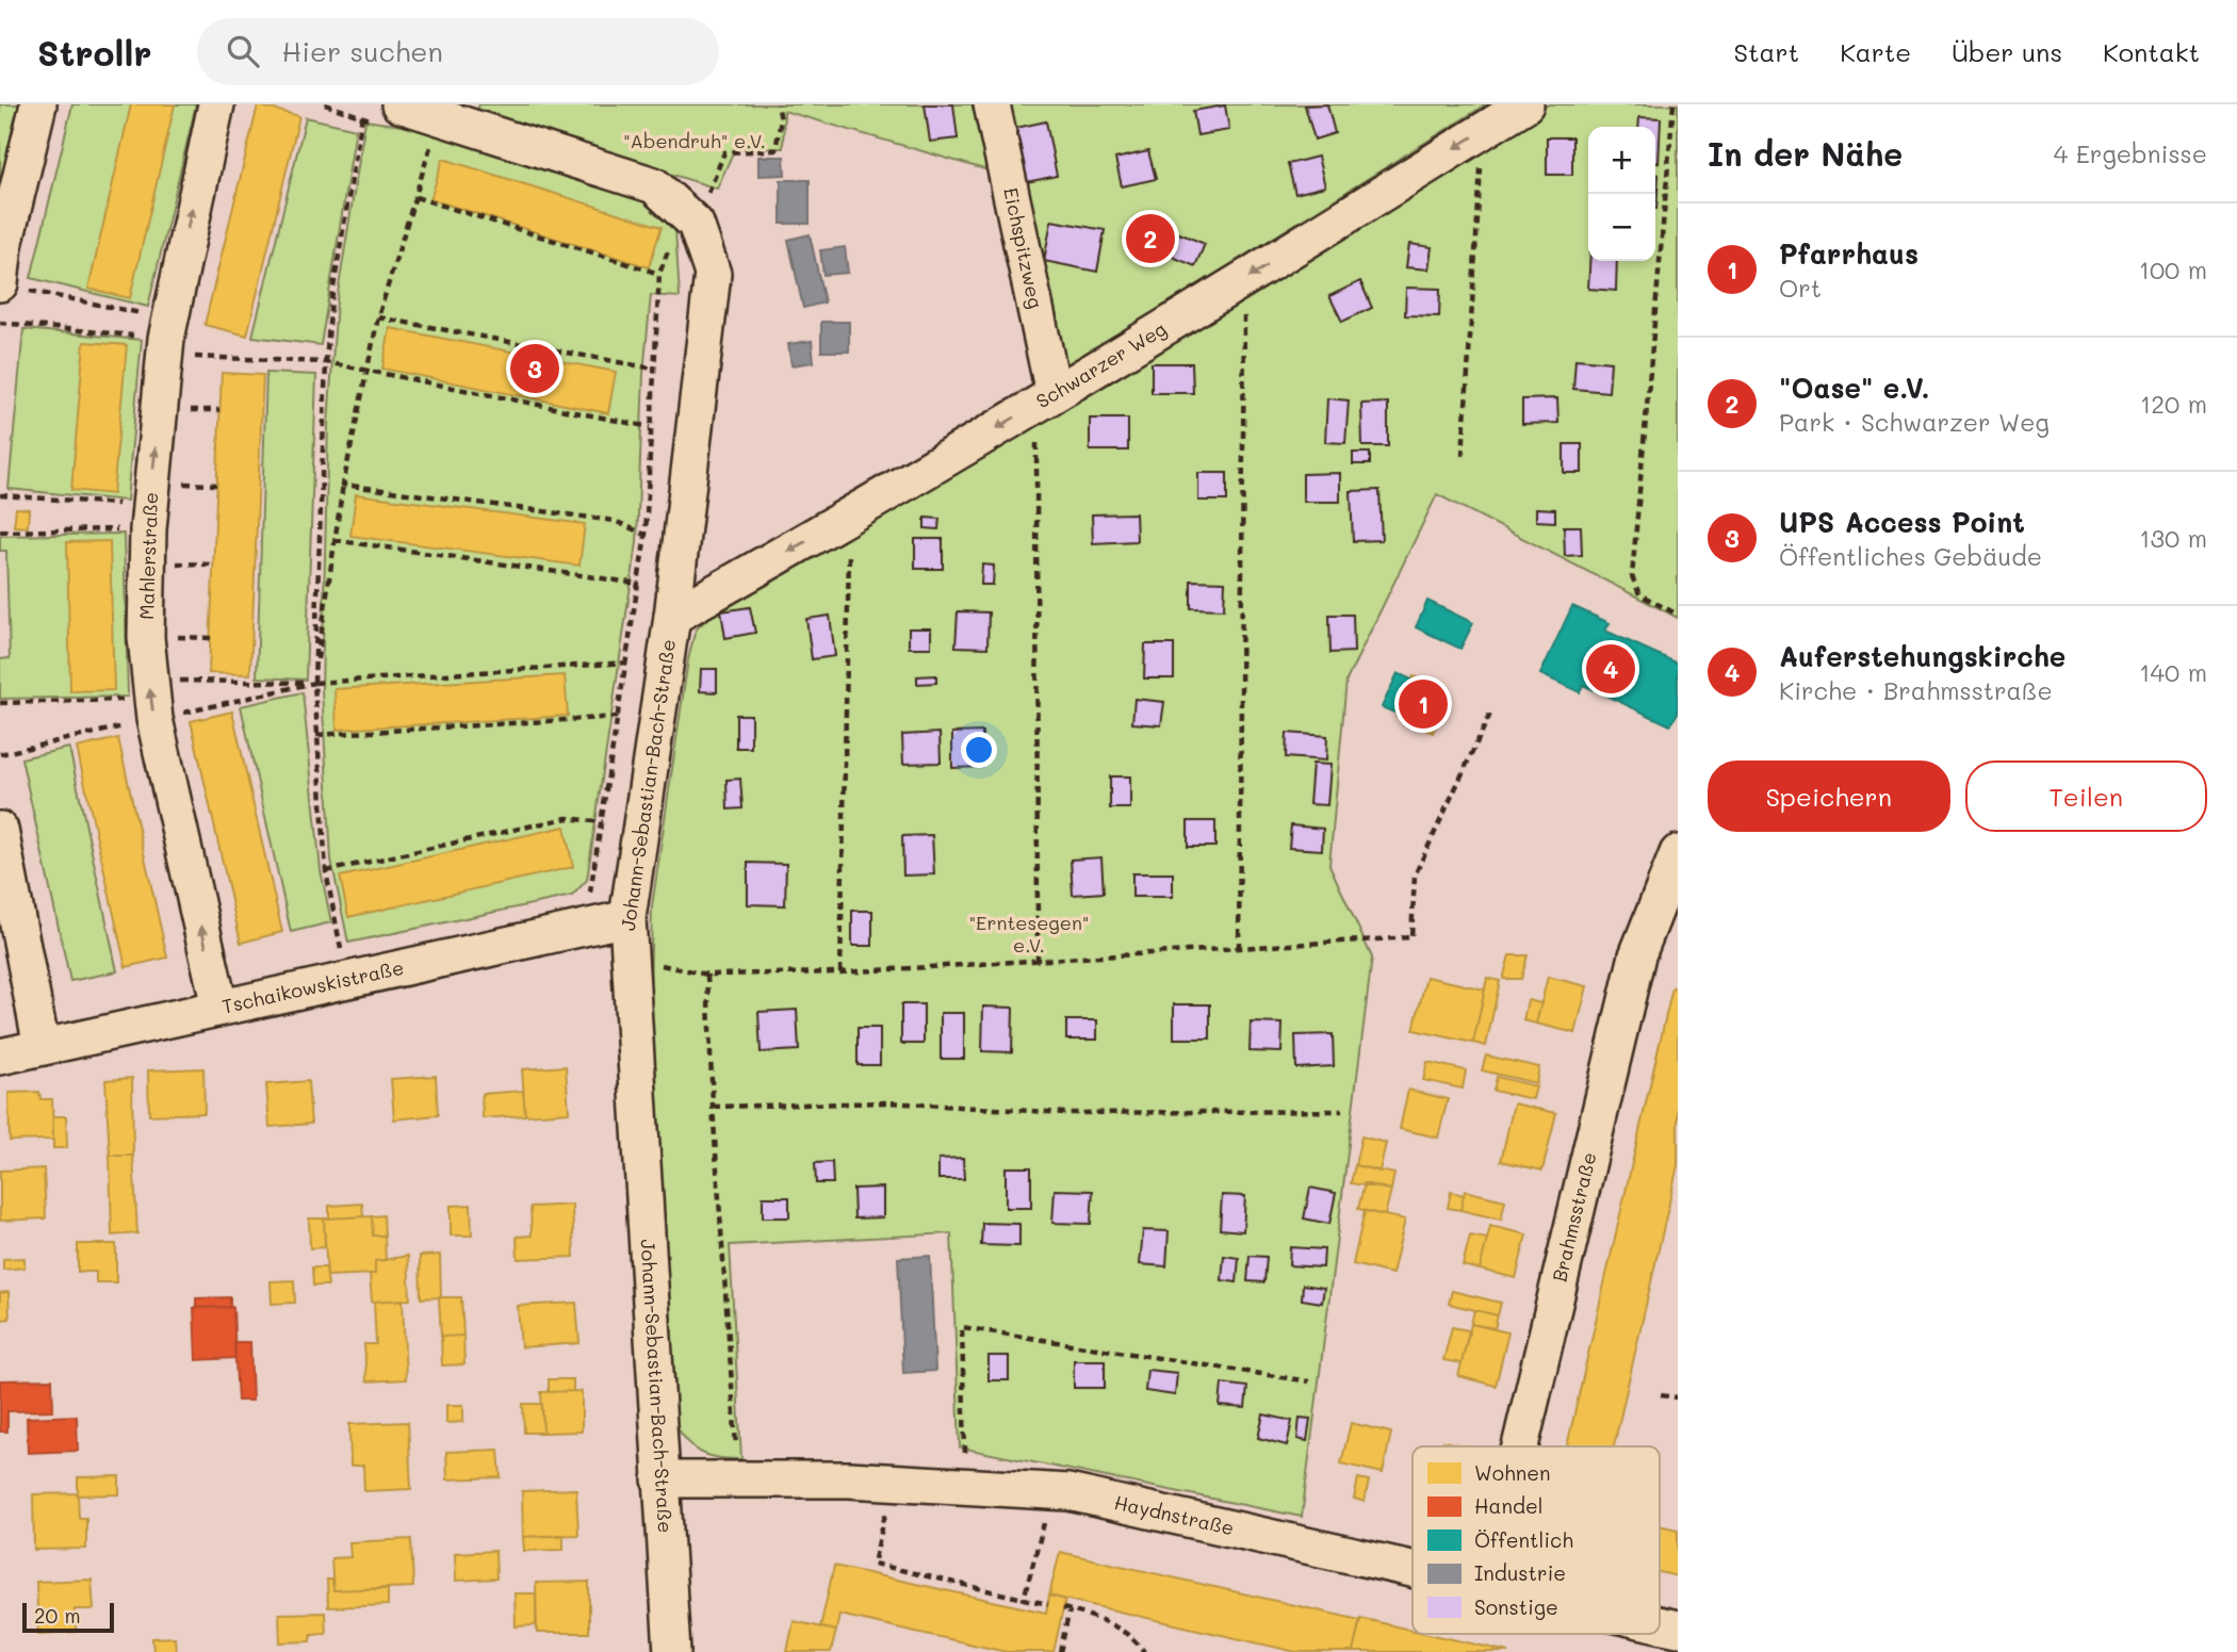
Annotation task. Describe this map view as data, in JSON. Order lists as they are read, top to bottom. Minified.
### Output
{"streets":{"street":["Eichspitzweg","Schwarzer Weg","Mahlerstraße","Johann-Sebastian-Bach-Straße","Tschaikowskistraße","Brahmsstraße","Haydnstraße"]},"crossings":[["Eichspitzweg","Schwarzer Weg"],["Schwarzer Weg","Johann-Sebastian-Bach-Straße"],["Mahlerstraße","Tschaikowskistraße"],["Johann-Sebastian-Bach-Straße","Tschaikowskistraße"],["Johann-Sebastian-Bach-Straße","Haydnstraße"]],"one_way":["Schwarzer Weg"],"parks":["\"Abendruh\" e.V.","\"Erntesegen\" e.V."],"legend":["Wohnen","Handel","Öffentlich","Industrie","Sonstige"],"scale_bar":"20 m","page":{"header":"Strollr","search":"Hier suchen","nav":["Start","Karte","Über uns","Kontakt"],"heading":["In der Nähe","4 Ergebnisse"],"map_buttons":["+","−"],"list":[{"mark":"1","name":"Pfarrhaus","note":"Ort","value":"100 m"},{"mark":"2","name":"\"Oase\" e.V.","note":"Park · Schwarzer Weg","value":"120 m"},{"mark":"3","name":"UPS Access Point","note":"Öffentliches Gebäude","value":"130 m"},{"mark":"4","name":"Auferstehungskirche","note":"Kirche · Brahmsstraße","value":"140 m"}],"pins":["2","3","4","1"],"buttons":["Speichern","Teilen"],"scale":"20 m"}}
